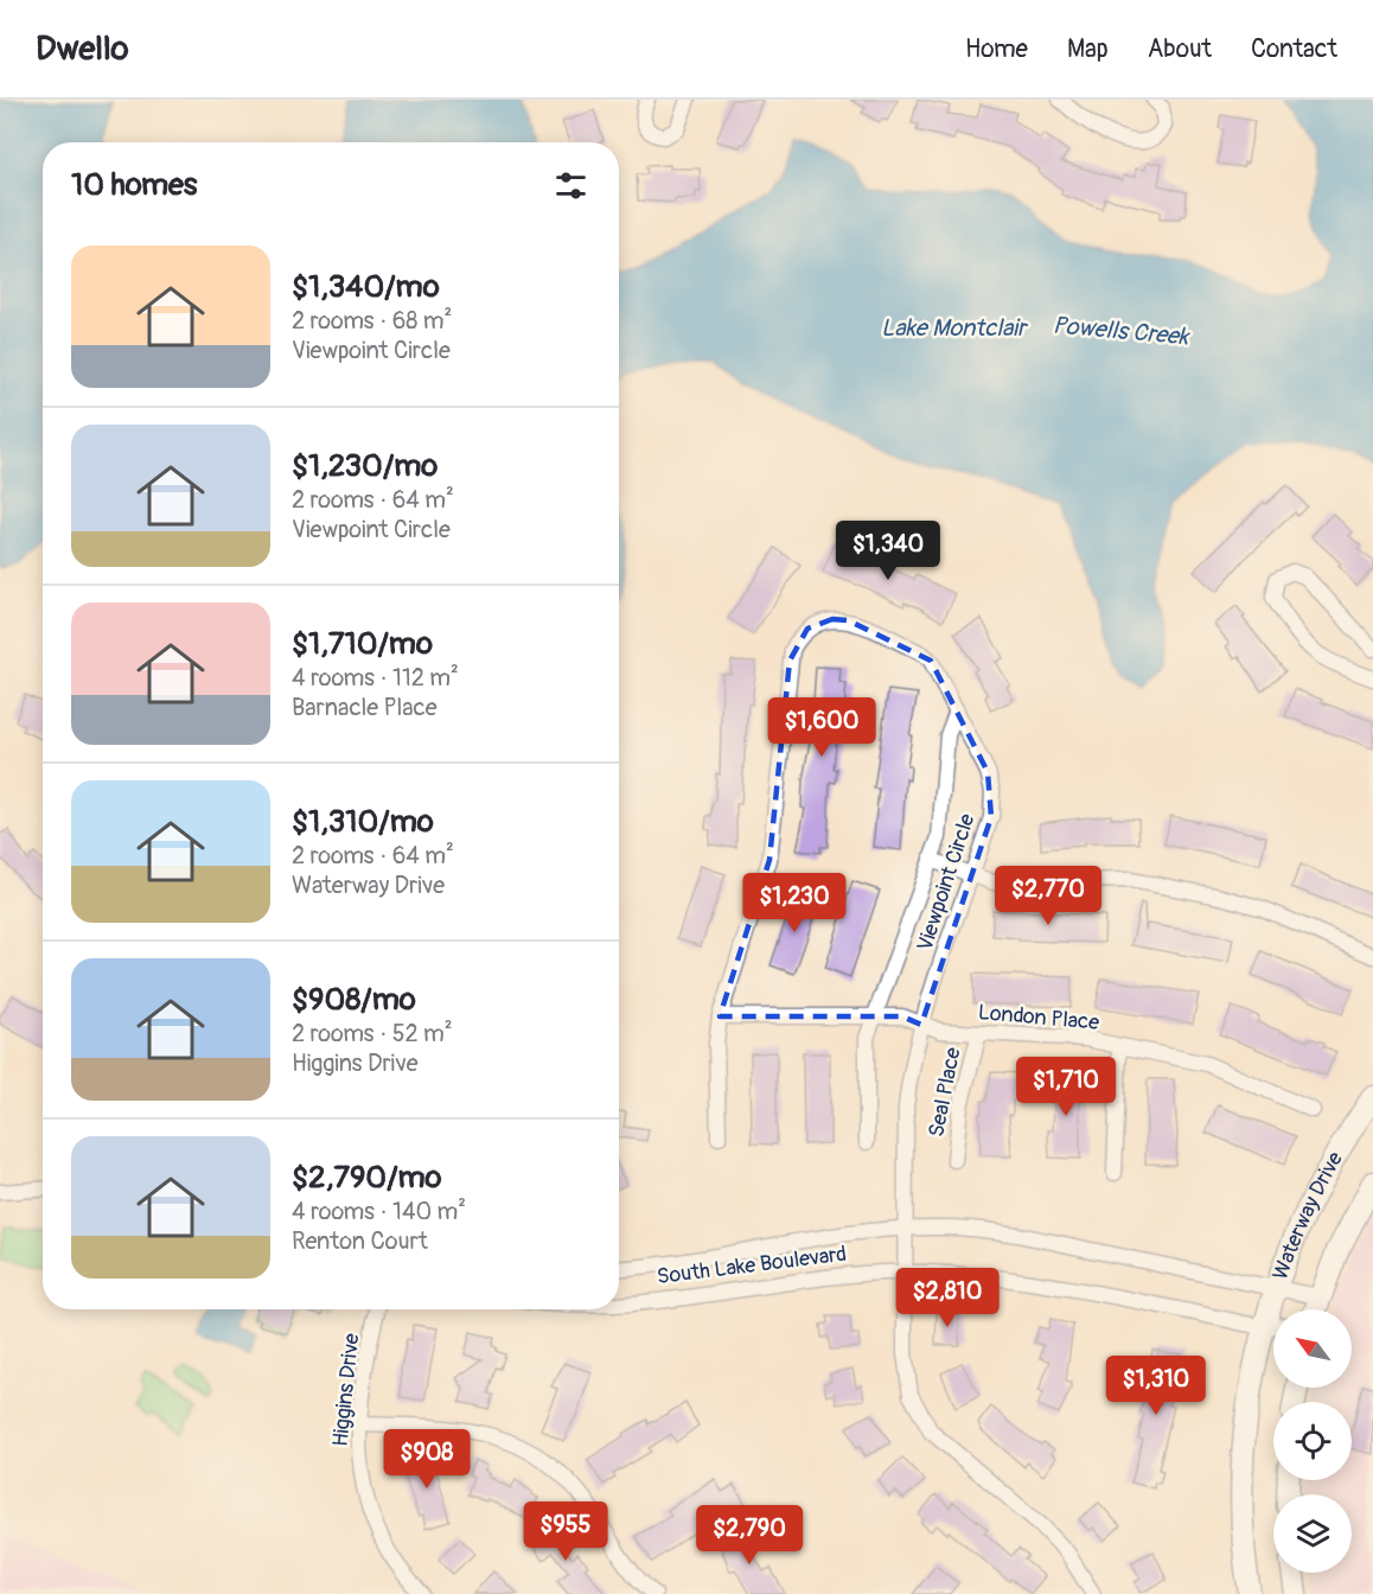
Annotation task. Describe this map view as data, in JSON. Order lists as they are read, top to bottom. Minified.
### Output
{"streets":{"street":["Viewpoint Circle","London Place","Seal Place","Waterway Drive","South Lake Boulevard","Higgins Drive"]},"crossings":[["Viewpoint Circle","London Place"],["Viewpoint Circle","South Lake Boulevard"],["London Place","Seal Place"],["Waterway Drive","South Lake Boulevard"]],"water":["Lake Montclair","Powells Creek"],"north":"top left","page":{"header":"Dwello","nav":["Home","Map","About","Contact"],"heading":"10 homes","list":[{"name":"$1,340/mo","note":"2 rooms · 68 m² · Viewpoint Circle"},{"name":"$1,230/mo","note":"2 rooms · 64 m² · Viewpoint Circle"},{"name":"$1,710/mo","note":"4 rooms · 112 m² · Barnacle Place"},{"name":"$1,310/mo","note":"2 rooms · 64 m² · Waterway Drive"},{"name":"$908/mo","note":"2 rooms · 52 m² · Higgins Drive"},{"name":"$2,790/mo","note":"4 rooms · 140 m² · Renton Court"}],"price":["$1,340","$1,600","$2,770","$1,230","$1,710","$2,810","$1,310","$908","$955","$2,790"]}}
